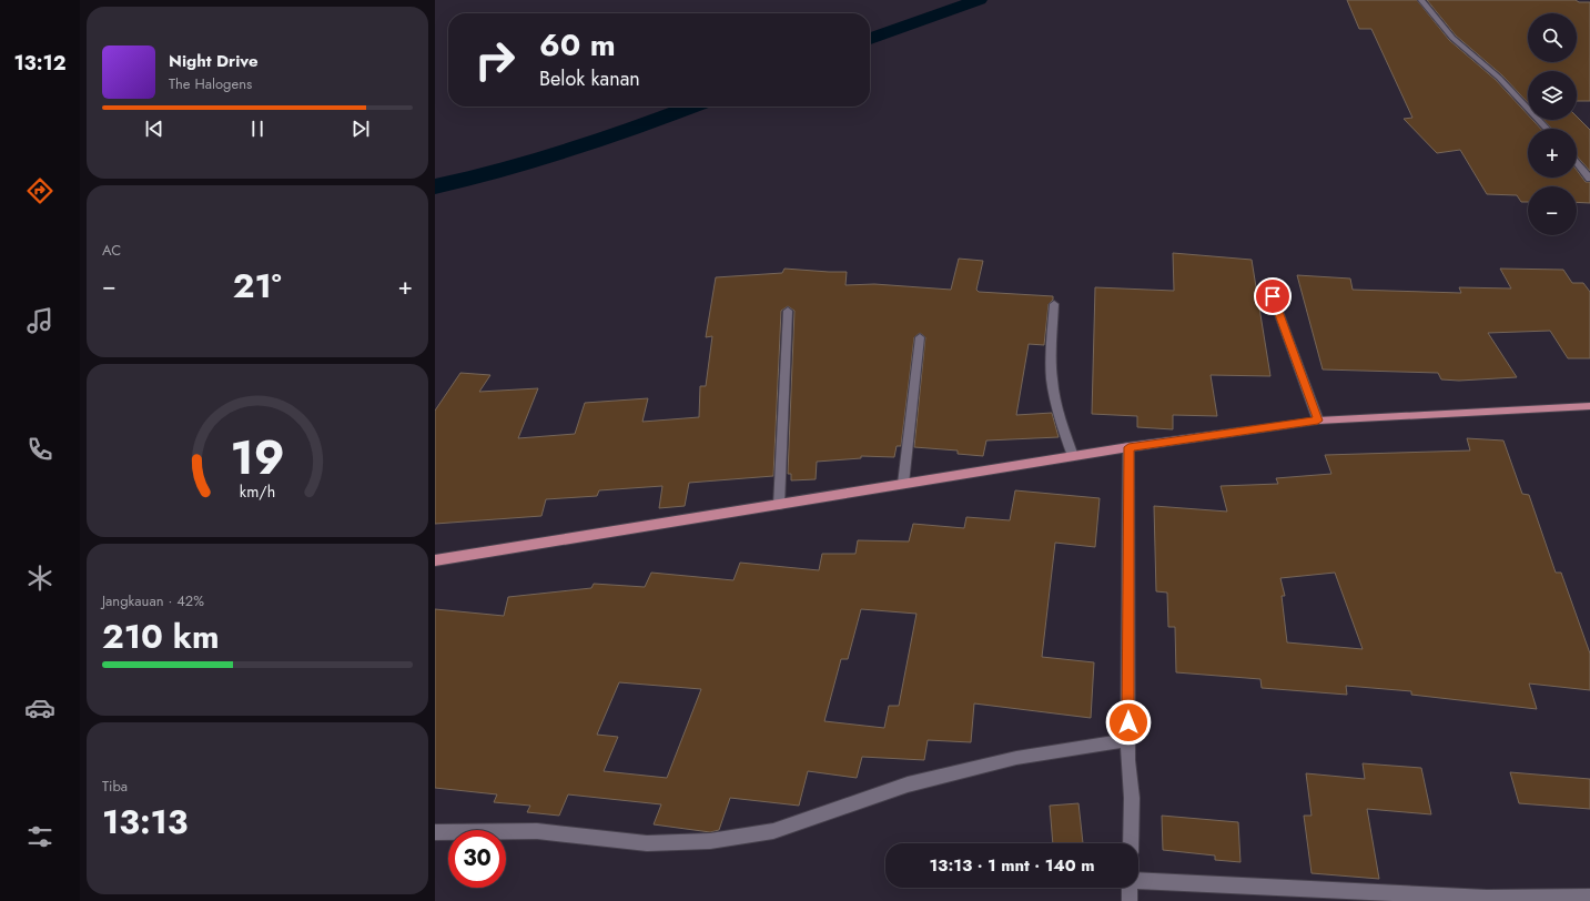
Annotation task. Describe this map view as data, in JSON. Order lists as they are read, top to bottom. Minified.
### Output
{"page":{"tabs":"13:12","map_buttons":["+","−"],"turn":["60 m","Belok kanan"],"song":["Night Drive","The Halogens"],"tile":["AC",["Jangkauan · 42%","210 km"],["Tiba","13:13"]],"heat":["−","21°","+"],"limit":"30","trip":"13:13 · 1 mnt · 140 m","gauge":["19","km/h"]}}
